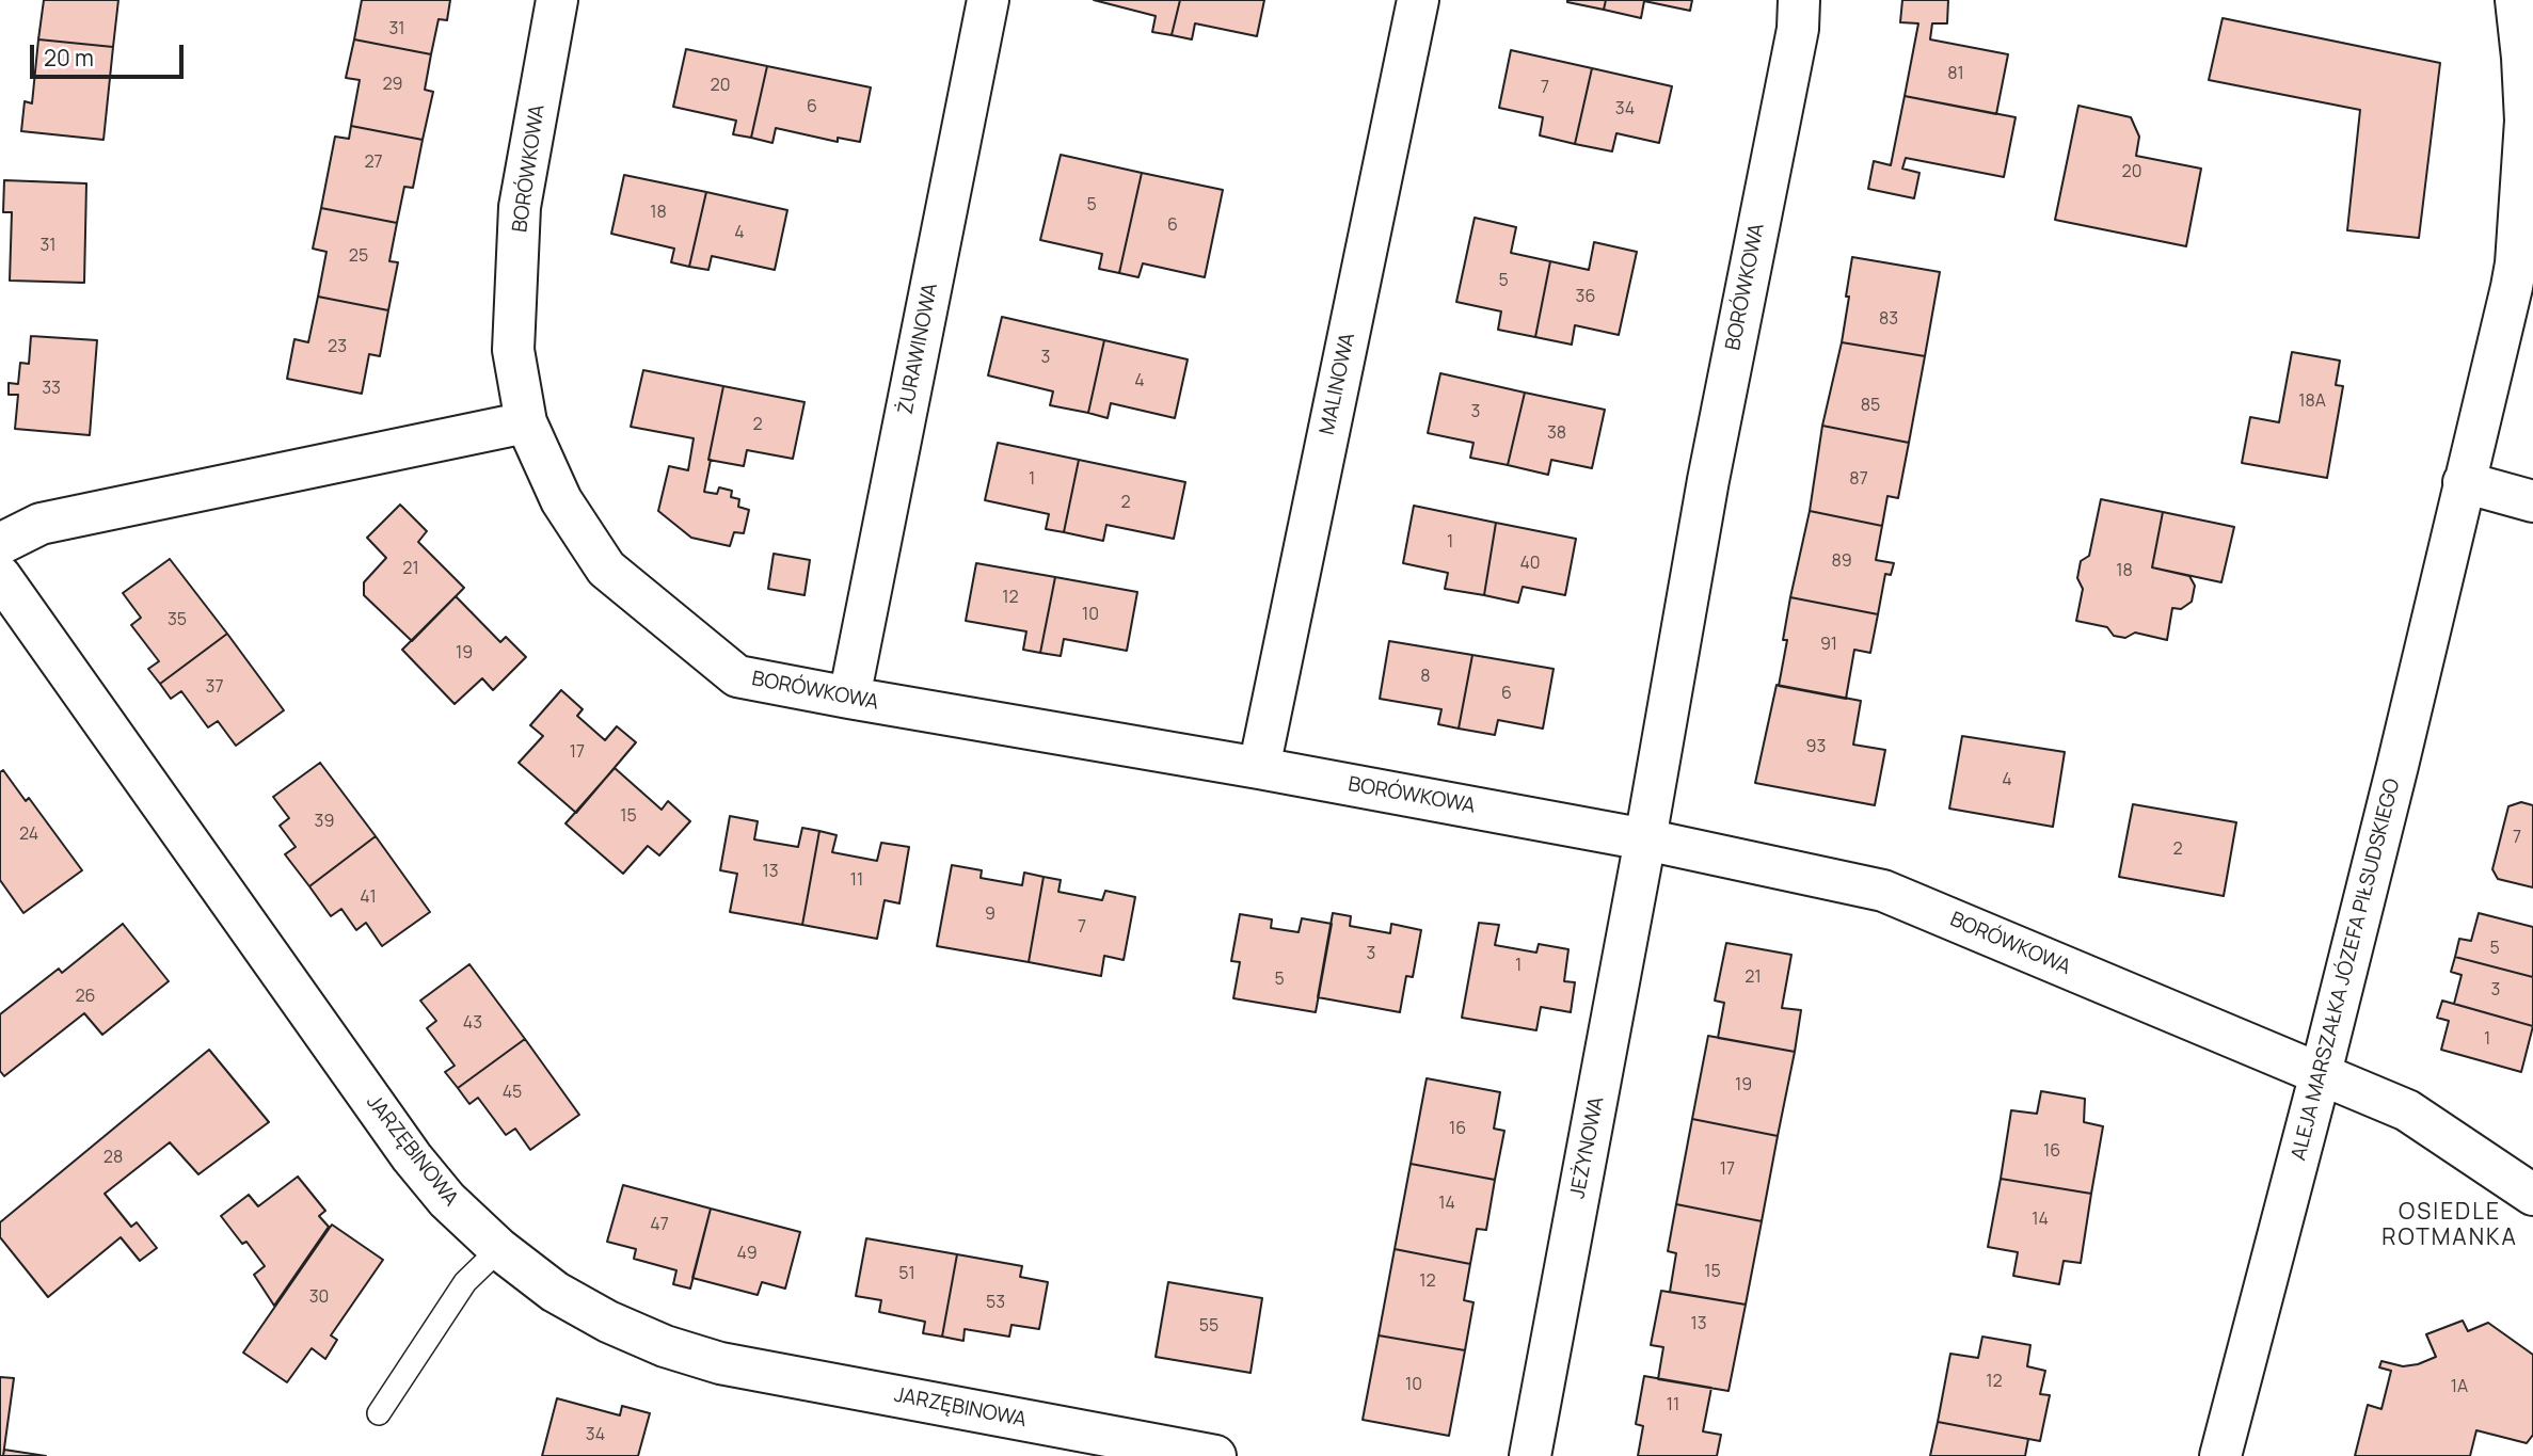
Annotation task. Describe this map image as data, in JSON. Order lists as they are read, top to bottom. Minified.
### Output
{"streets":{"street":["BORÓWKOWA","ŻURAWINOWA","MALINOWA","ALEJA MARSZAŁKA JÓZEFA PIŁSUDSKIEGO","JEŻYNOWA","JARZĘBINOWA"]},"crossings":[["BORÓWKOWA","ŻURAWINOWA"],["BORÓWKOWA","MALINOWA"],["BORÓWKOWA","ALEJA MARSZAŁKA JÓZEFA PIŁSUDSKIEGO"],["BORÓWKOWA","JEŻYNOWA"]],"districts":["OSIEDLE ROTMANKA"],"house_numbers":["31","81","29","20","7","6","34","27","20","5","18","6","4","31","25","5","36","83","23","3","4","33","18A","85","3","2","38","1","87","2","1","89","40","21","18","12","10","35","91","19","8","37","6","93","17","4","15","39","24","7","2","13","11","41","9","7","5","3","1","21","5","3","26","43","1","19","45","16","16","28","17","14","14","47","49","15","51","12","30","53","13","55","12","10","1A","11","34"],"scale_bar":"20 m"}
